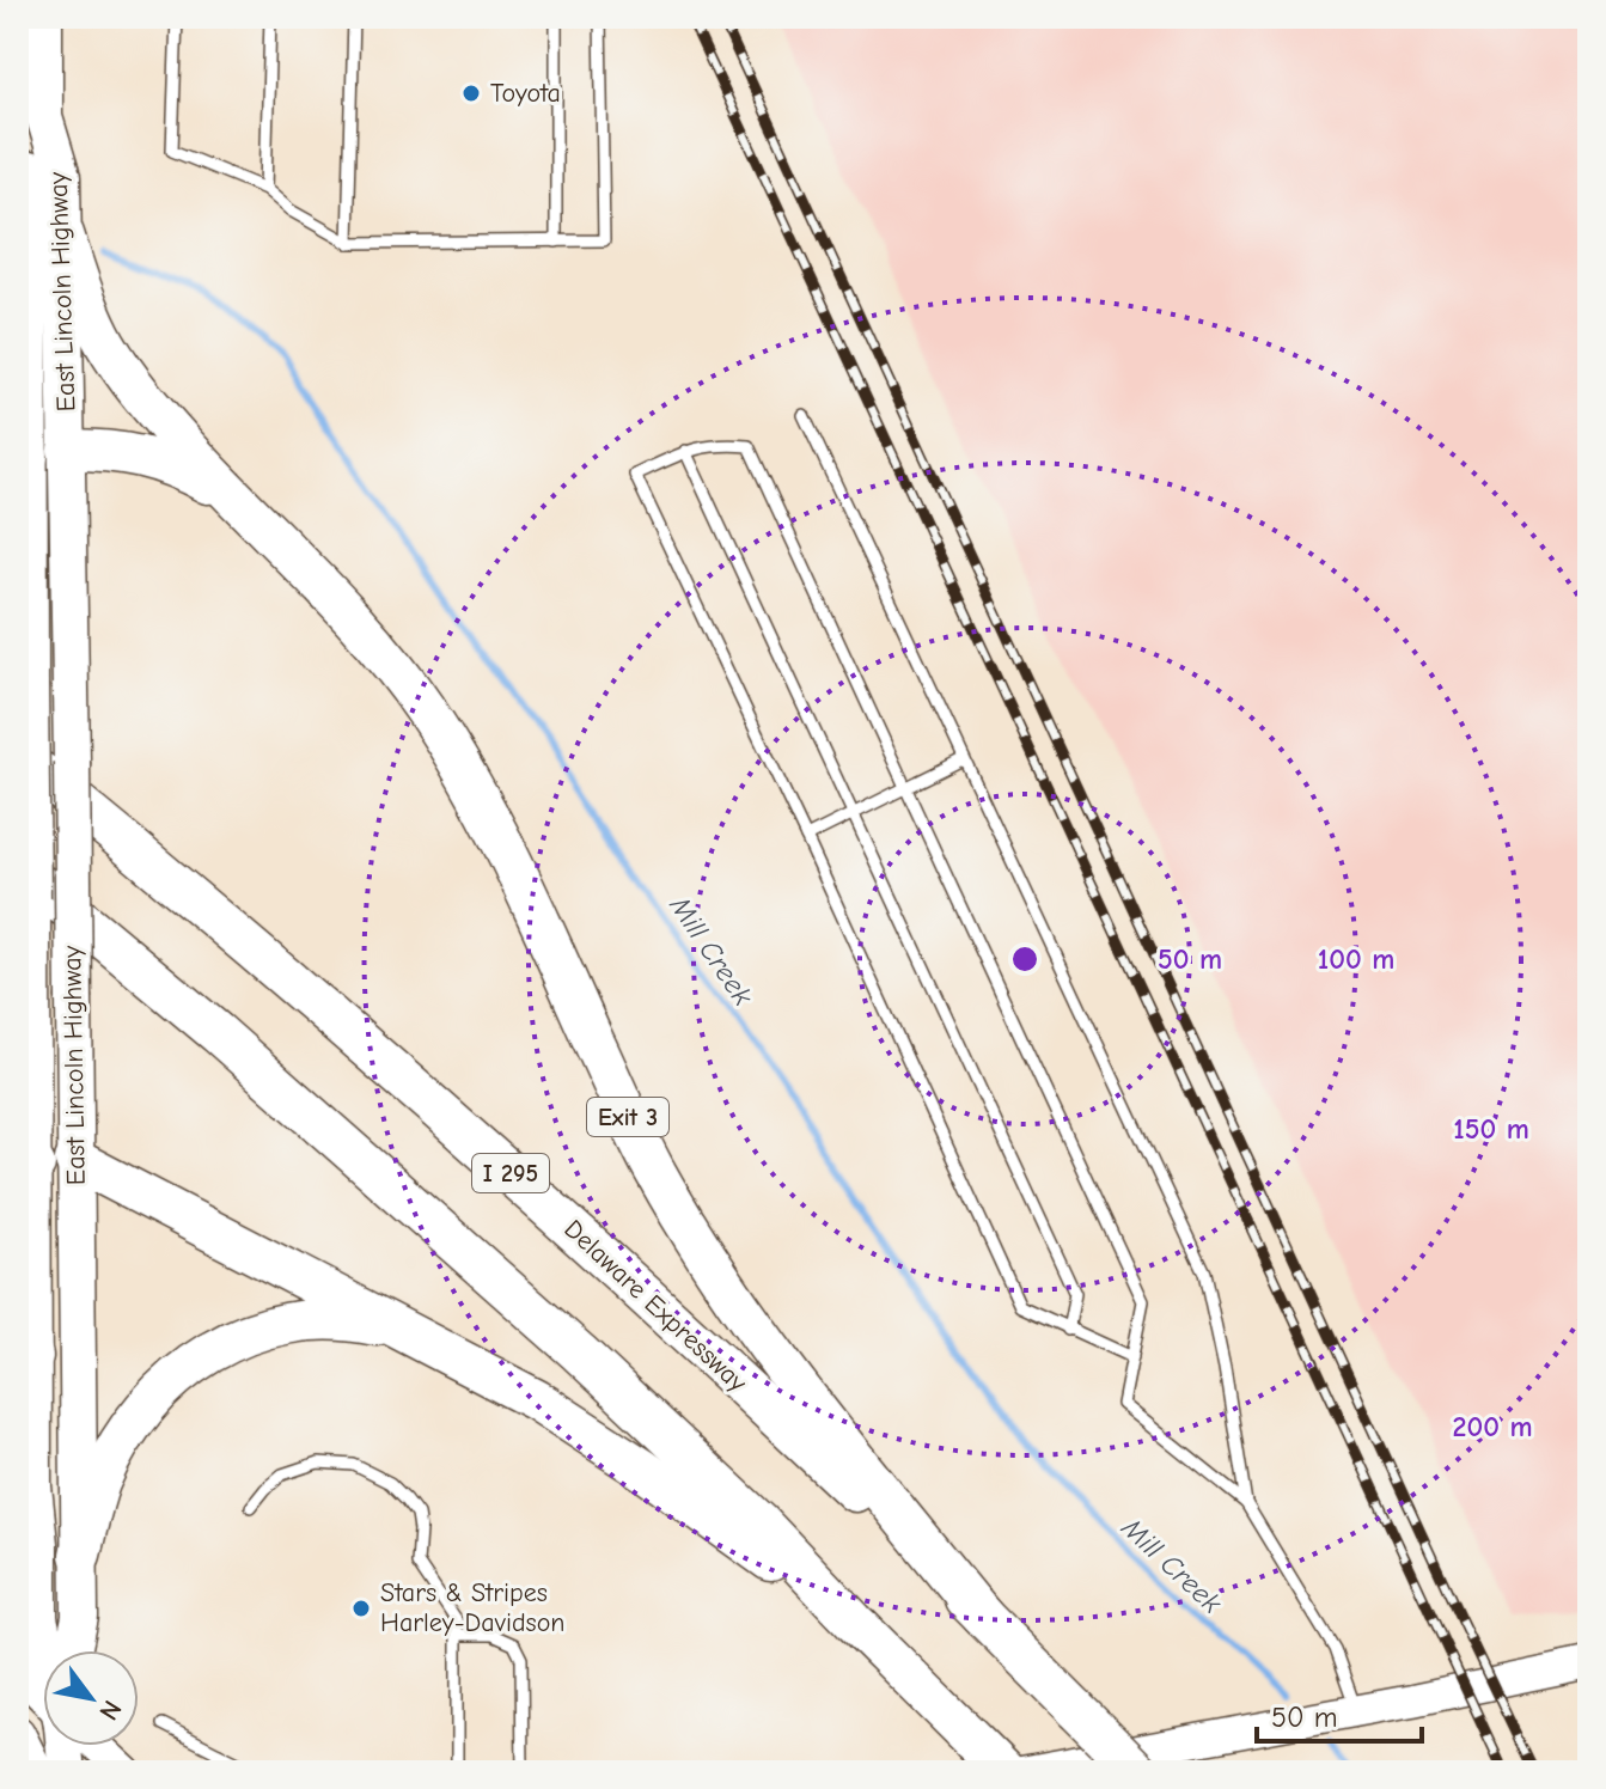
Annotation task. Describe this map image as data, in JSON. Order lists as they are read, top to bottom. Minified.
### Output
{"streets":{"highway":["Exit 3","I 295","Delaware Expressway"],"main road":["East Lincoln Highway"]},"crossings":[["Exit 3","Delaware Expressway"]],"water":["Mill Creek"],"places":["Toyota","Stars & Stripes Harley-Davidson"],"scale_bar":"50 m","north":"bottom right","rings":["50 m","100 m","150 m","200 m"]}
